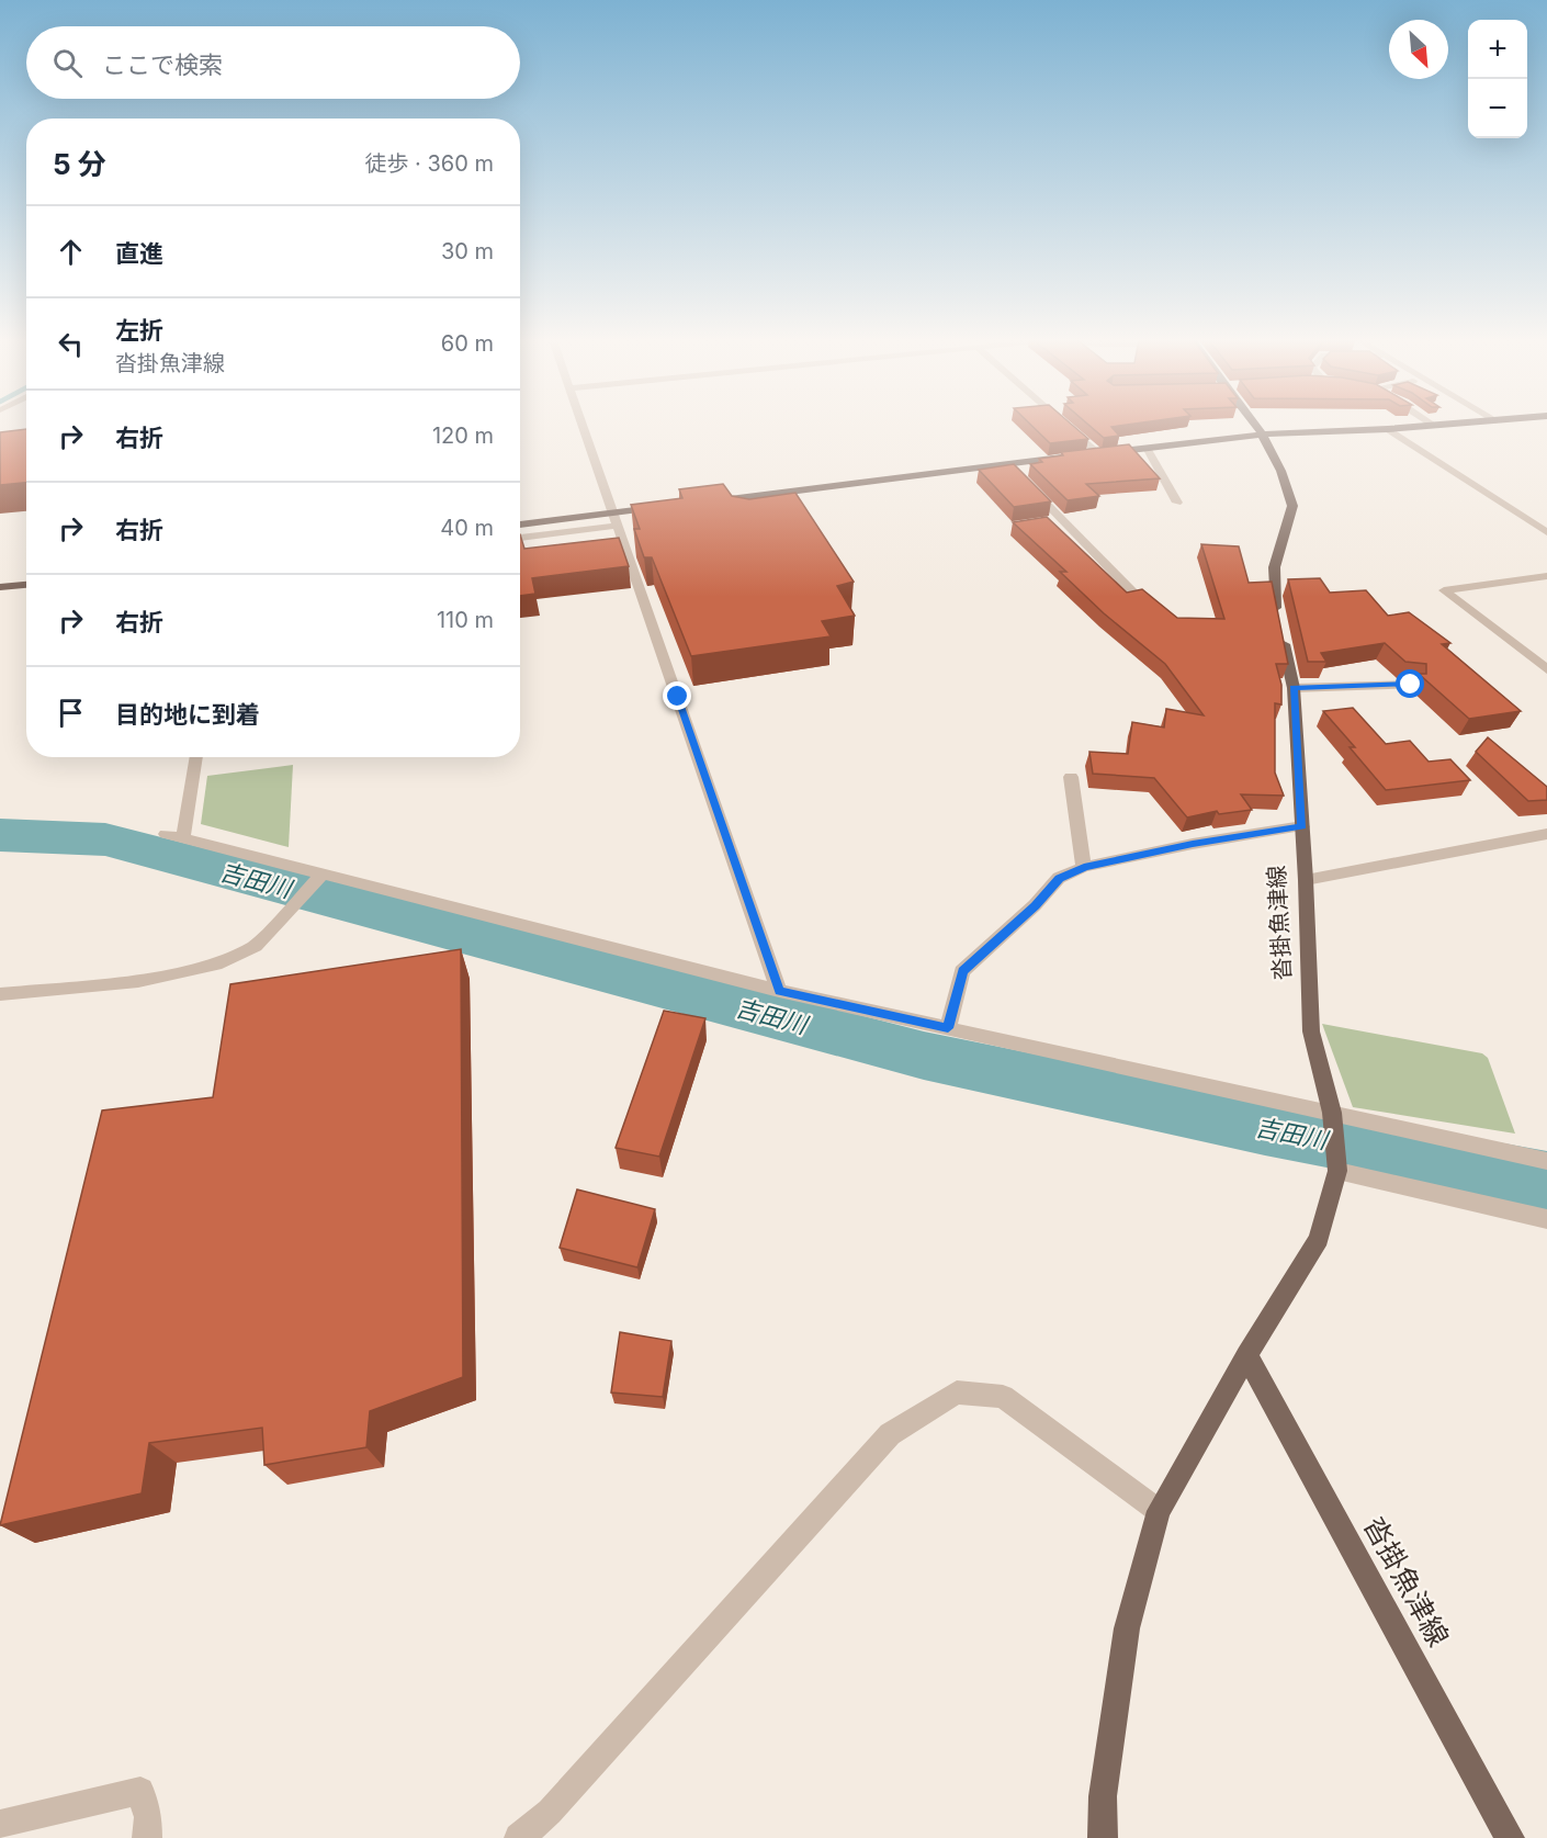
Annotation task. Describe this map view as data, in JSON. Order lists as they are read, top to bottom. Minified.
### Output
{"streets":{"main road":["沓掛魚津線"]},"water":["吉田川"],"north":"bottom right","page":{"map_buttons":["+","−"],"search":"ここで検索","heading":["5 分","徒歩 · 360 m"],"list":[["直進","30 m"],["左折","沓掛魚津線","60 m"],["右折","120 m"],["右折","40 m"],["右折","110 m"],"目的地に到着"]}}
